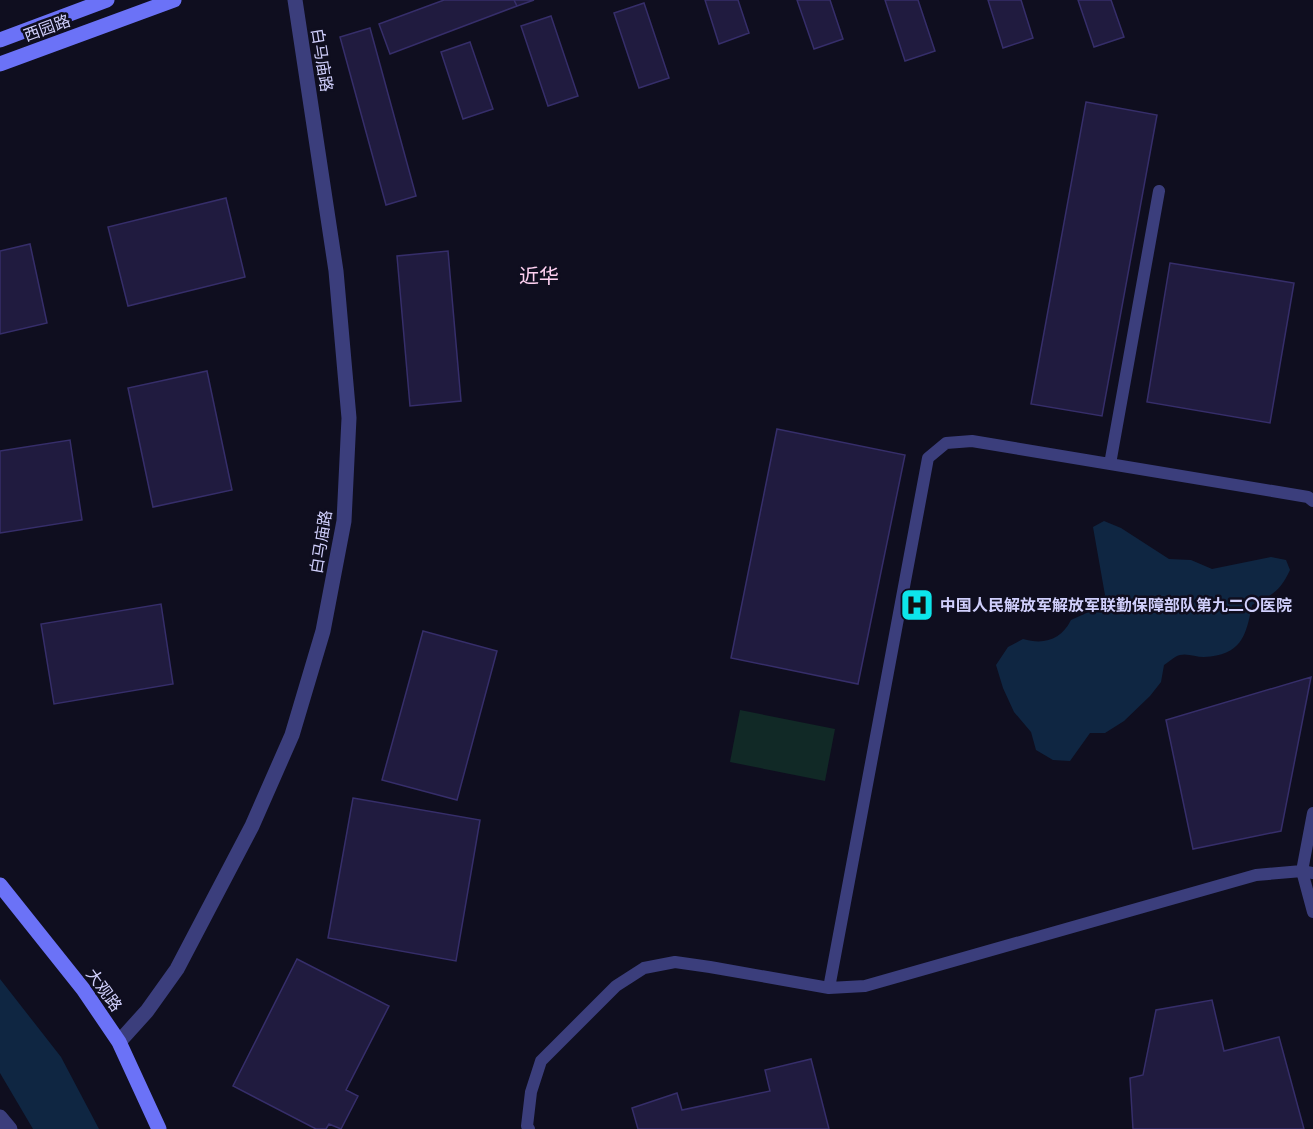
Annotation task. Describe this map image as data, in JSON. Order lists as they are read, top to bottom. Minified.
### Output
{"streets":{"main road":["西园路","大观路"],"street":["白马庙路"]},"crossings":[["白马庙路","大观路"]],"districts":["近华"],"places":{"hospital":["中国人民解放军解放军联勤保障部队第九二〇医院"]}}
